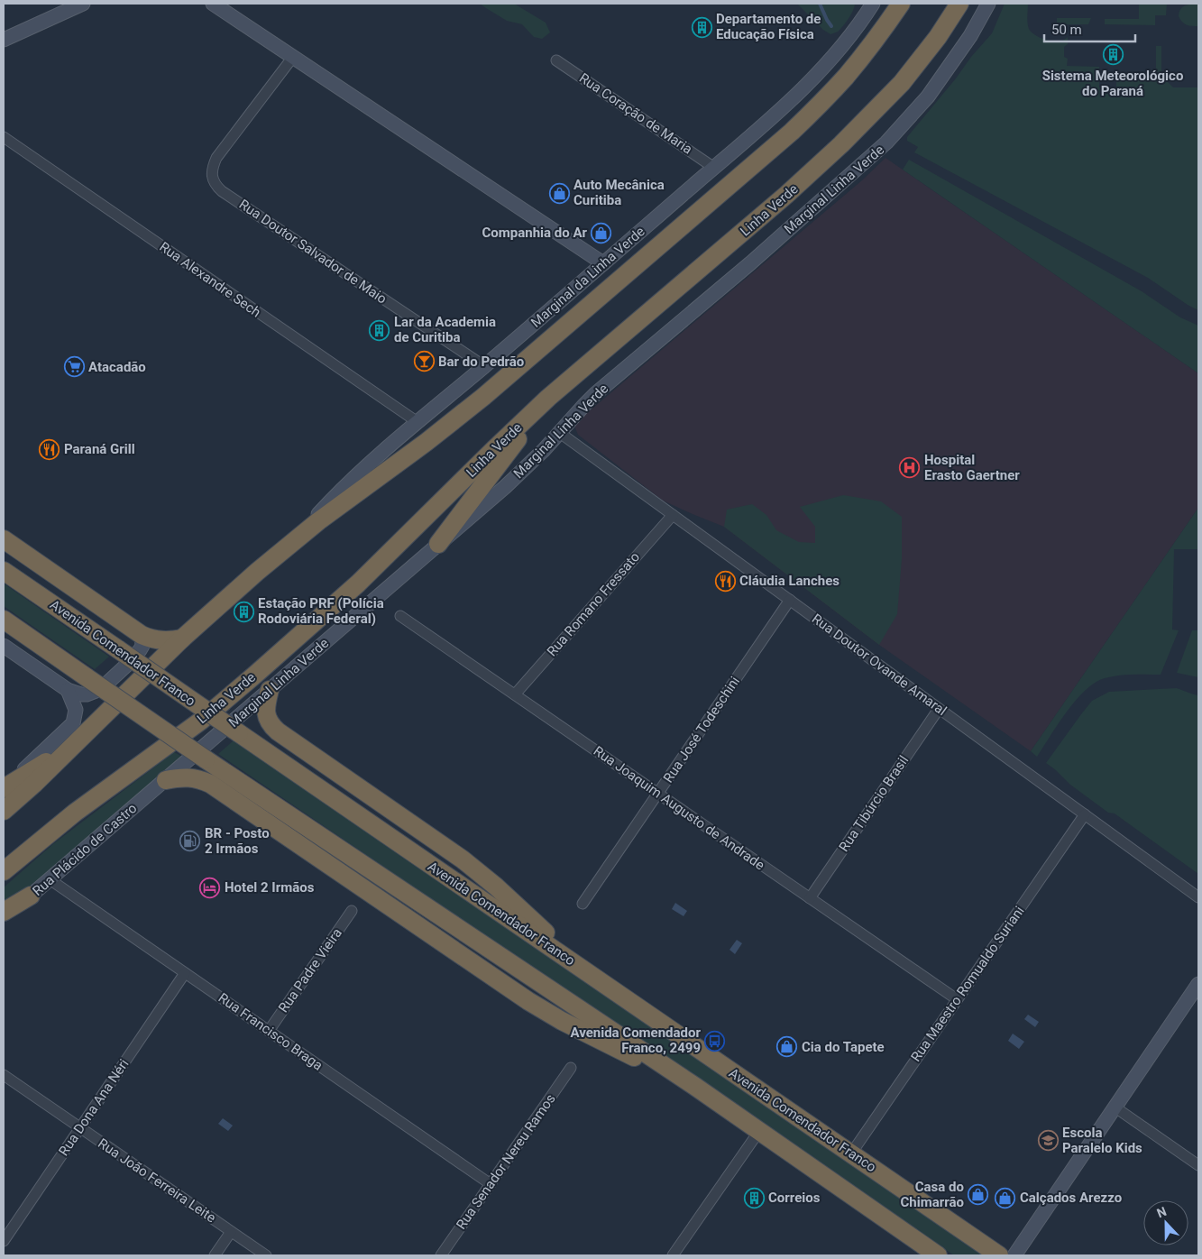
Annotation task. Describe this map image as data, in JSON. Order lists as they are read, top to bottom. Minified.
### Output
{"streets":{"highway":["Linha Verde","Avenida Comendador Franco"],"main road":["Marginal Linha Verde","Marginal da Linha Verde","Rua Plácido de Castro"],"street":["Rua Coração de Maria","Rua Doutor Salvador de Maio","Rua Alexandre Sech","Rua Romano Fressato","Rua Doutor Ovande Amaral","Rua José Todeschini","Rua Tibúrcio Brasil","Rua Joaquim Augusto de Andrade","Rua Padre Vieira","Rua Maestro Romualdo Suriani","Rua Francisco Braga","Rua Dona Ana Néri","Rua Senador Nereu Ramos","Rua João Ferreira Leite"]},"crossings":[["Rua Coração de Maria","Marginal da Linha Verde"],["Marginal Linha Verde","Rua Doutor Ovande Amaral"],["Marginal Linha Verde","Rua Plácido de Castro"],["Rua Doutor Salvador de Maio","Marginal da Linha Verde"],["Marginal da Linha Verde","Rua Alexandre Sech"],["Rua Romano Fressato","Rua Doutor Ovande Amaral"],["Rua Romano Fressato","Rua Joaquim Augusto de Andrade"],["Avenida Comendador Franco","Rua Maestro Romualdo Suriani"],["Rua Doutor Ovande Amaral","Rua José Todeschini"],["Rua Doutor Ovande Amaral","Rua Tibúrcio Brasil"],["Rua Doutor Ovande Amaral","Rua Maestro Romualdo Suriani"],["Rua José Todeschini","Rua Joaquim Augusto de Andrade"],["Rua Tibúrcio Brasil","Rua Joaquim Augusto de Andrade"],["Rua Joaquim Augusto de Andrade","Rua Maestro Romualdo Suriani"],["Rua Plácido de Castro","Rua Francisco Braga"],["Rua Padre Vieira","Rua Francisco Braga"],["Rua Francisco Braga","Rua Dona Ana Néri"],["Rua Francisco Braga","Rua Senador Nereu Ramos"],["Rua Dona Ana Néri","Rua João Ferreira Leite"]],"places":{"building":["Departamento de Educação Física","Sistema Meteorológico do Paraná","Lar da Academia de Curitiba","Estação PRF (Polícia Rodoviária Federal)","Correios"],"shop":["Auto Mecânica Curitiba","Companhia do Ar","Cia do Tapete","Casa do Chimarrão","Calçados Arezzo"],"bar":["Bar do Pedrão"],"supermarket":["Atacadão"],"restaurant":["Paraná Grill","Cláudia Lanches"],"hospital":["Hospital Erasto Gaertner"],"fuel station":["BR - Posto 2 Irmãos"],"hotel":["Hotel 2 Irmãos"],"bus stop":["Avenida Comendador Franco, 2499"],"school or university":["Escola Paralelo Kids"]},"scale_bar":"50 m","north":"top"}
